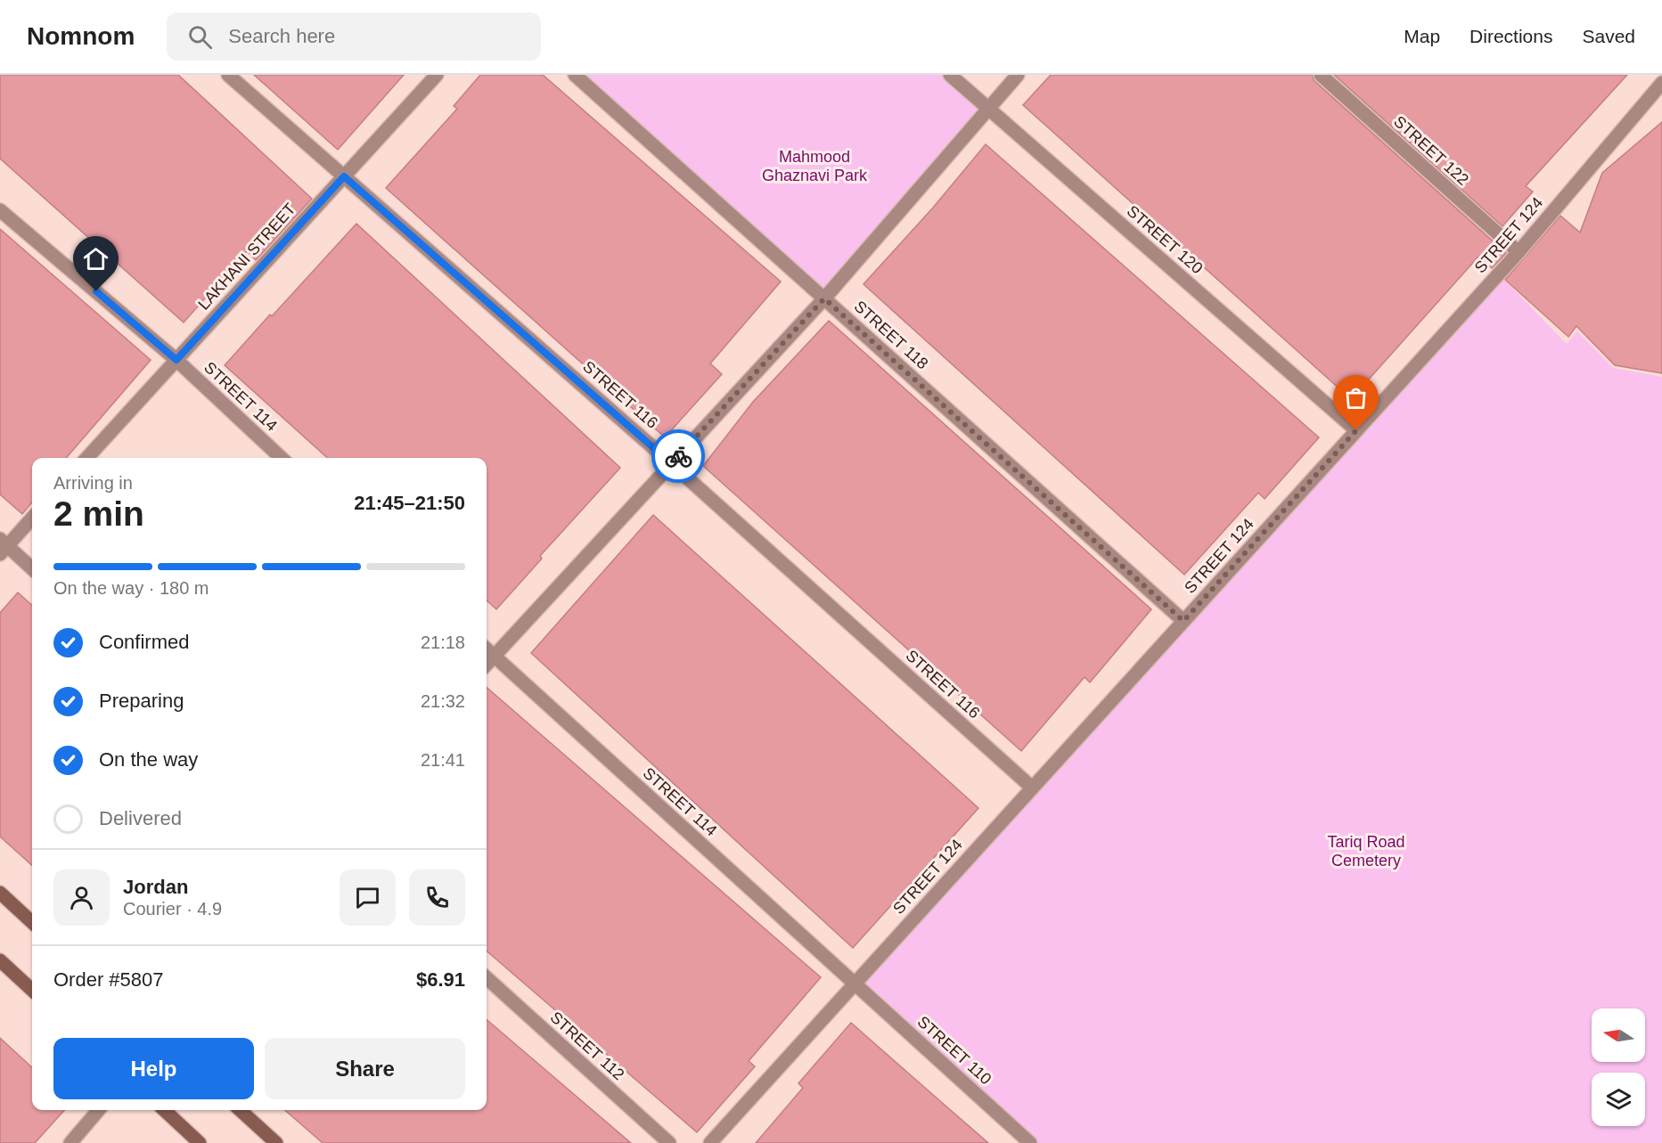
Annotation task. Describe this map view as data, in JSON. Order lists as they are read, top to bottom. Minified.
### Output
{"streets":{"street":["STREET 122","STREET 124","STREET 120","LAKHANI STREET","STREET 118","STREET 116","STREET 114","STREET 112","STREET 110"]},"crossings":[["STREET 122","STREET 124"],["STREET 124","STREET 120"],["STREET 124","STREET 118"],["STREET 124","STREET 116"],["STREET 124","STREET 114"],["STREET 124","STREET 110"],["LAKHANI STREET","STREET 116"],["LAKHANI STREET","STREET 114"],["STREET 114","STREET 110"]],"parks":["Mahmood Ghaznavi Park","Tariq Road Cemetery"],"north":"left","page":{"header":"Nomnom","search":"Search here","nav":["Map","Directions","Saved"],"heading":["2 min","Arriving in","21:45–21:50"],"panel":["Jordan","Courier · 4.9","Order #5807","$6.91"],"bar":"On the way · 180 m","list":[["Confirmed","21:18"],["Preparing","21:32"],["On the way","21:41"],"Delivered"],"buttons":["Help","Share"]}}
